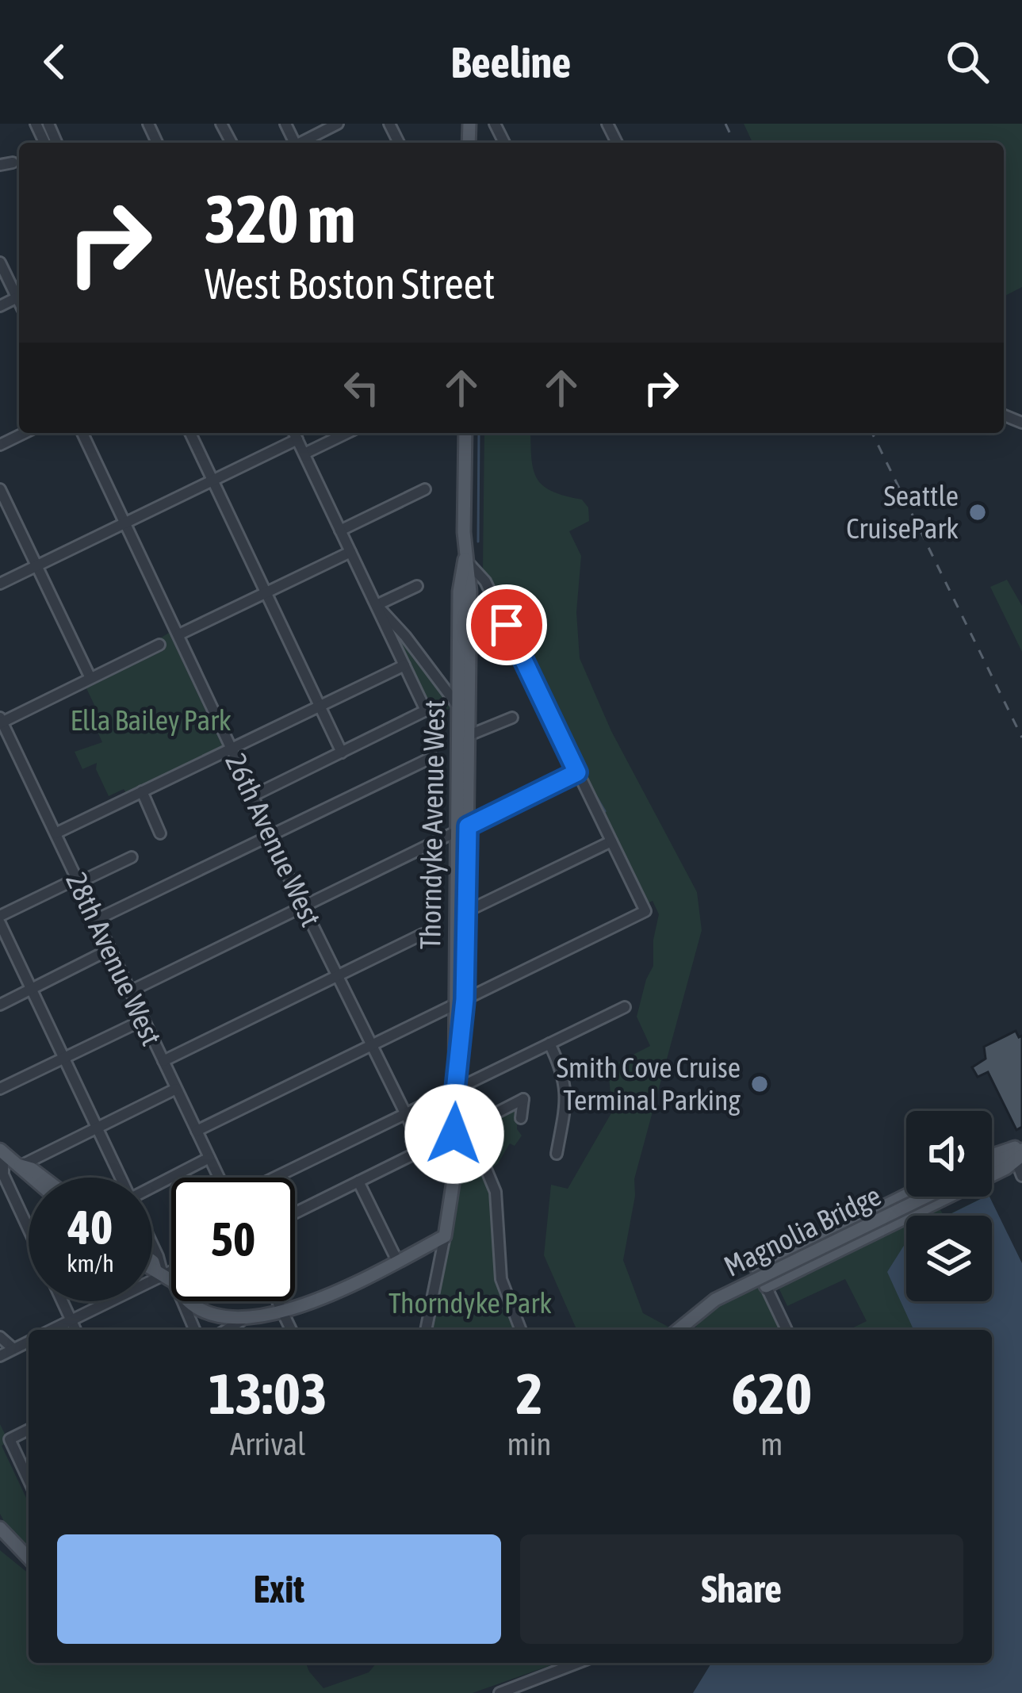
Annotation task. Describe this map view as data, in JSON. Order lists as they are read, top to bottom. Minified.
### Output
{"streets":{"main road":["Thorndyke Avenue West","Magnolia Bridge"],"street":["26th Avenue West","28th Avenue West"]},"parks":["Ella Bailey Park","Thorndyke Park"],"places":["Seattle CruisePark","Smith Cove Cruise Terminal Parking"],"page":{"header":"Beeline","turn":["320 m","West Boston Street"],"speed":"40 km/h","limit":"50","eta":["13:03","Arrival","2","min","620","m"],"buttons":["Exit","Share"]}}
